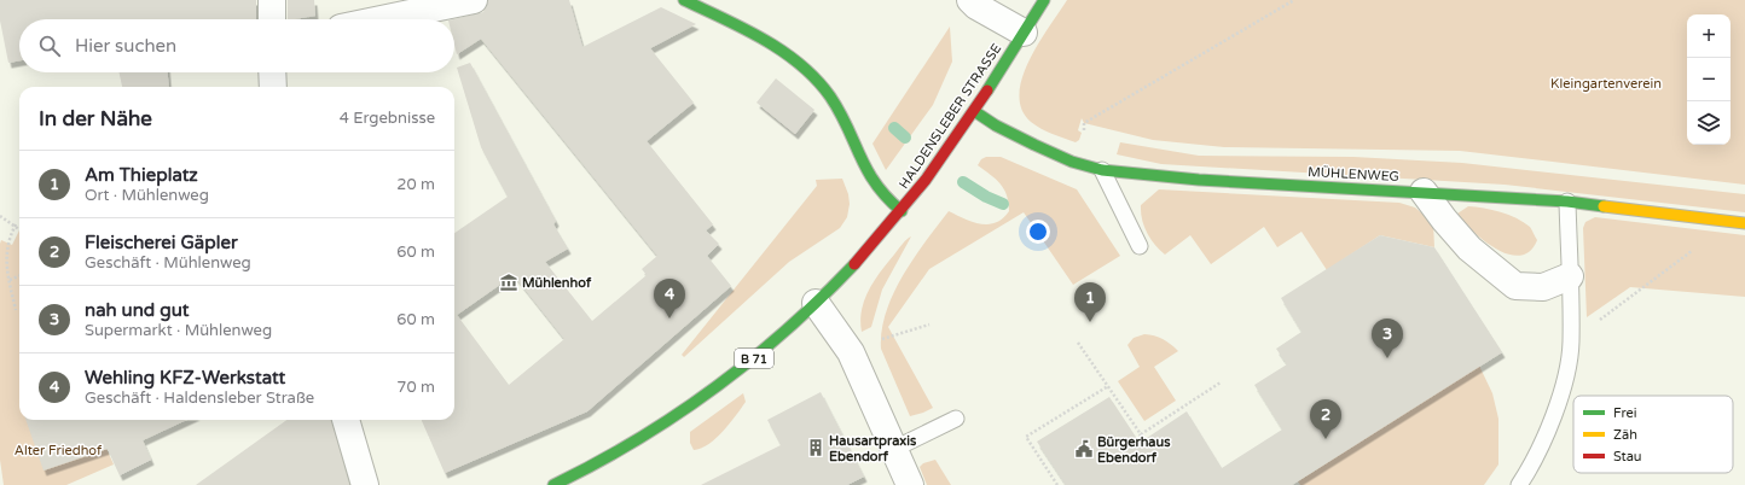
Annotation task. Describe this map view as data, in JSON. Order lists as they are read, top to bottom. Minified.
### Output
{"streets":{"street":["HALDENSLEBER STRASSE","MÜHLENWEG","B 71"]},"crossings":[["HALDENSLEBER STRASSE","MÜHLENWEG"]],"parks":["Kleingartenverein","Alter Friedhof"],"places":{"museum":["Mühlenhof"],"building":["Hausartpraxis Ebendorf"],"public building":["Bürgerhaus Ebendorf"]},"legend":["Frei","Zäh","Stau"],"page":{"map_buttons":["+","−"],"search":"Hier suchen","heading":["In der Nähe","4 Ergebnisse"],"list":[{"mark":"1","name":"Am Thieplatz","note":"Ort · Mühlenweg","value":"20 m"},{"mark":"2","name":"Fleischerei Gäpler","note":"Geschäft · Mühlenweg","value":"60 m"},{"mark":"3","name":"nah und gut","note":"Supermarkt · Mühlenweg","value":"60 m"},{"mark":"4","name":"Wehling KFZ-Werkstatt","note":"Geschäft · Haldensleber Straße","value":"70 m"}],"pins":["4","1","3","2"]}}
